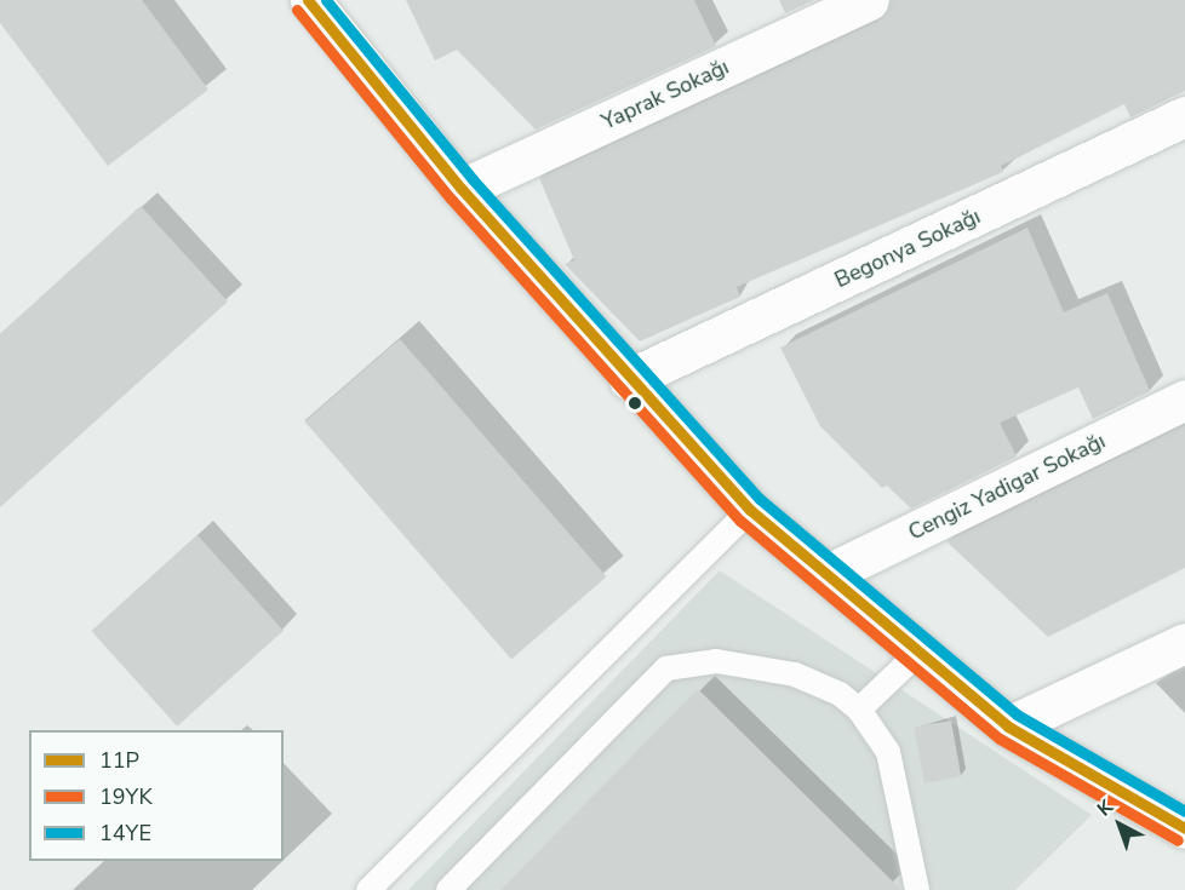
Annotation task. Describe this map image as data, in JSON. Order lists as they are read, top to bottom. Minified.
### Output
{"streets":{"street":["Yaprak Sokağı","Begonya Sokağı","Cengiz Yadigar Sokağı"]},"lines":["transit line 11P","transit line 14YE","transit line 19YK"],"legend":["11P","19YK","14YE"],"north":"top left"}
